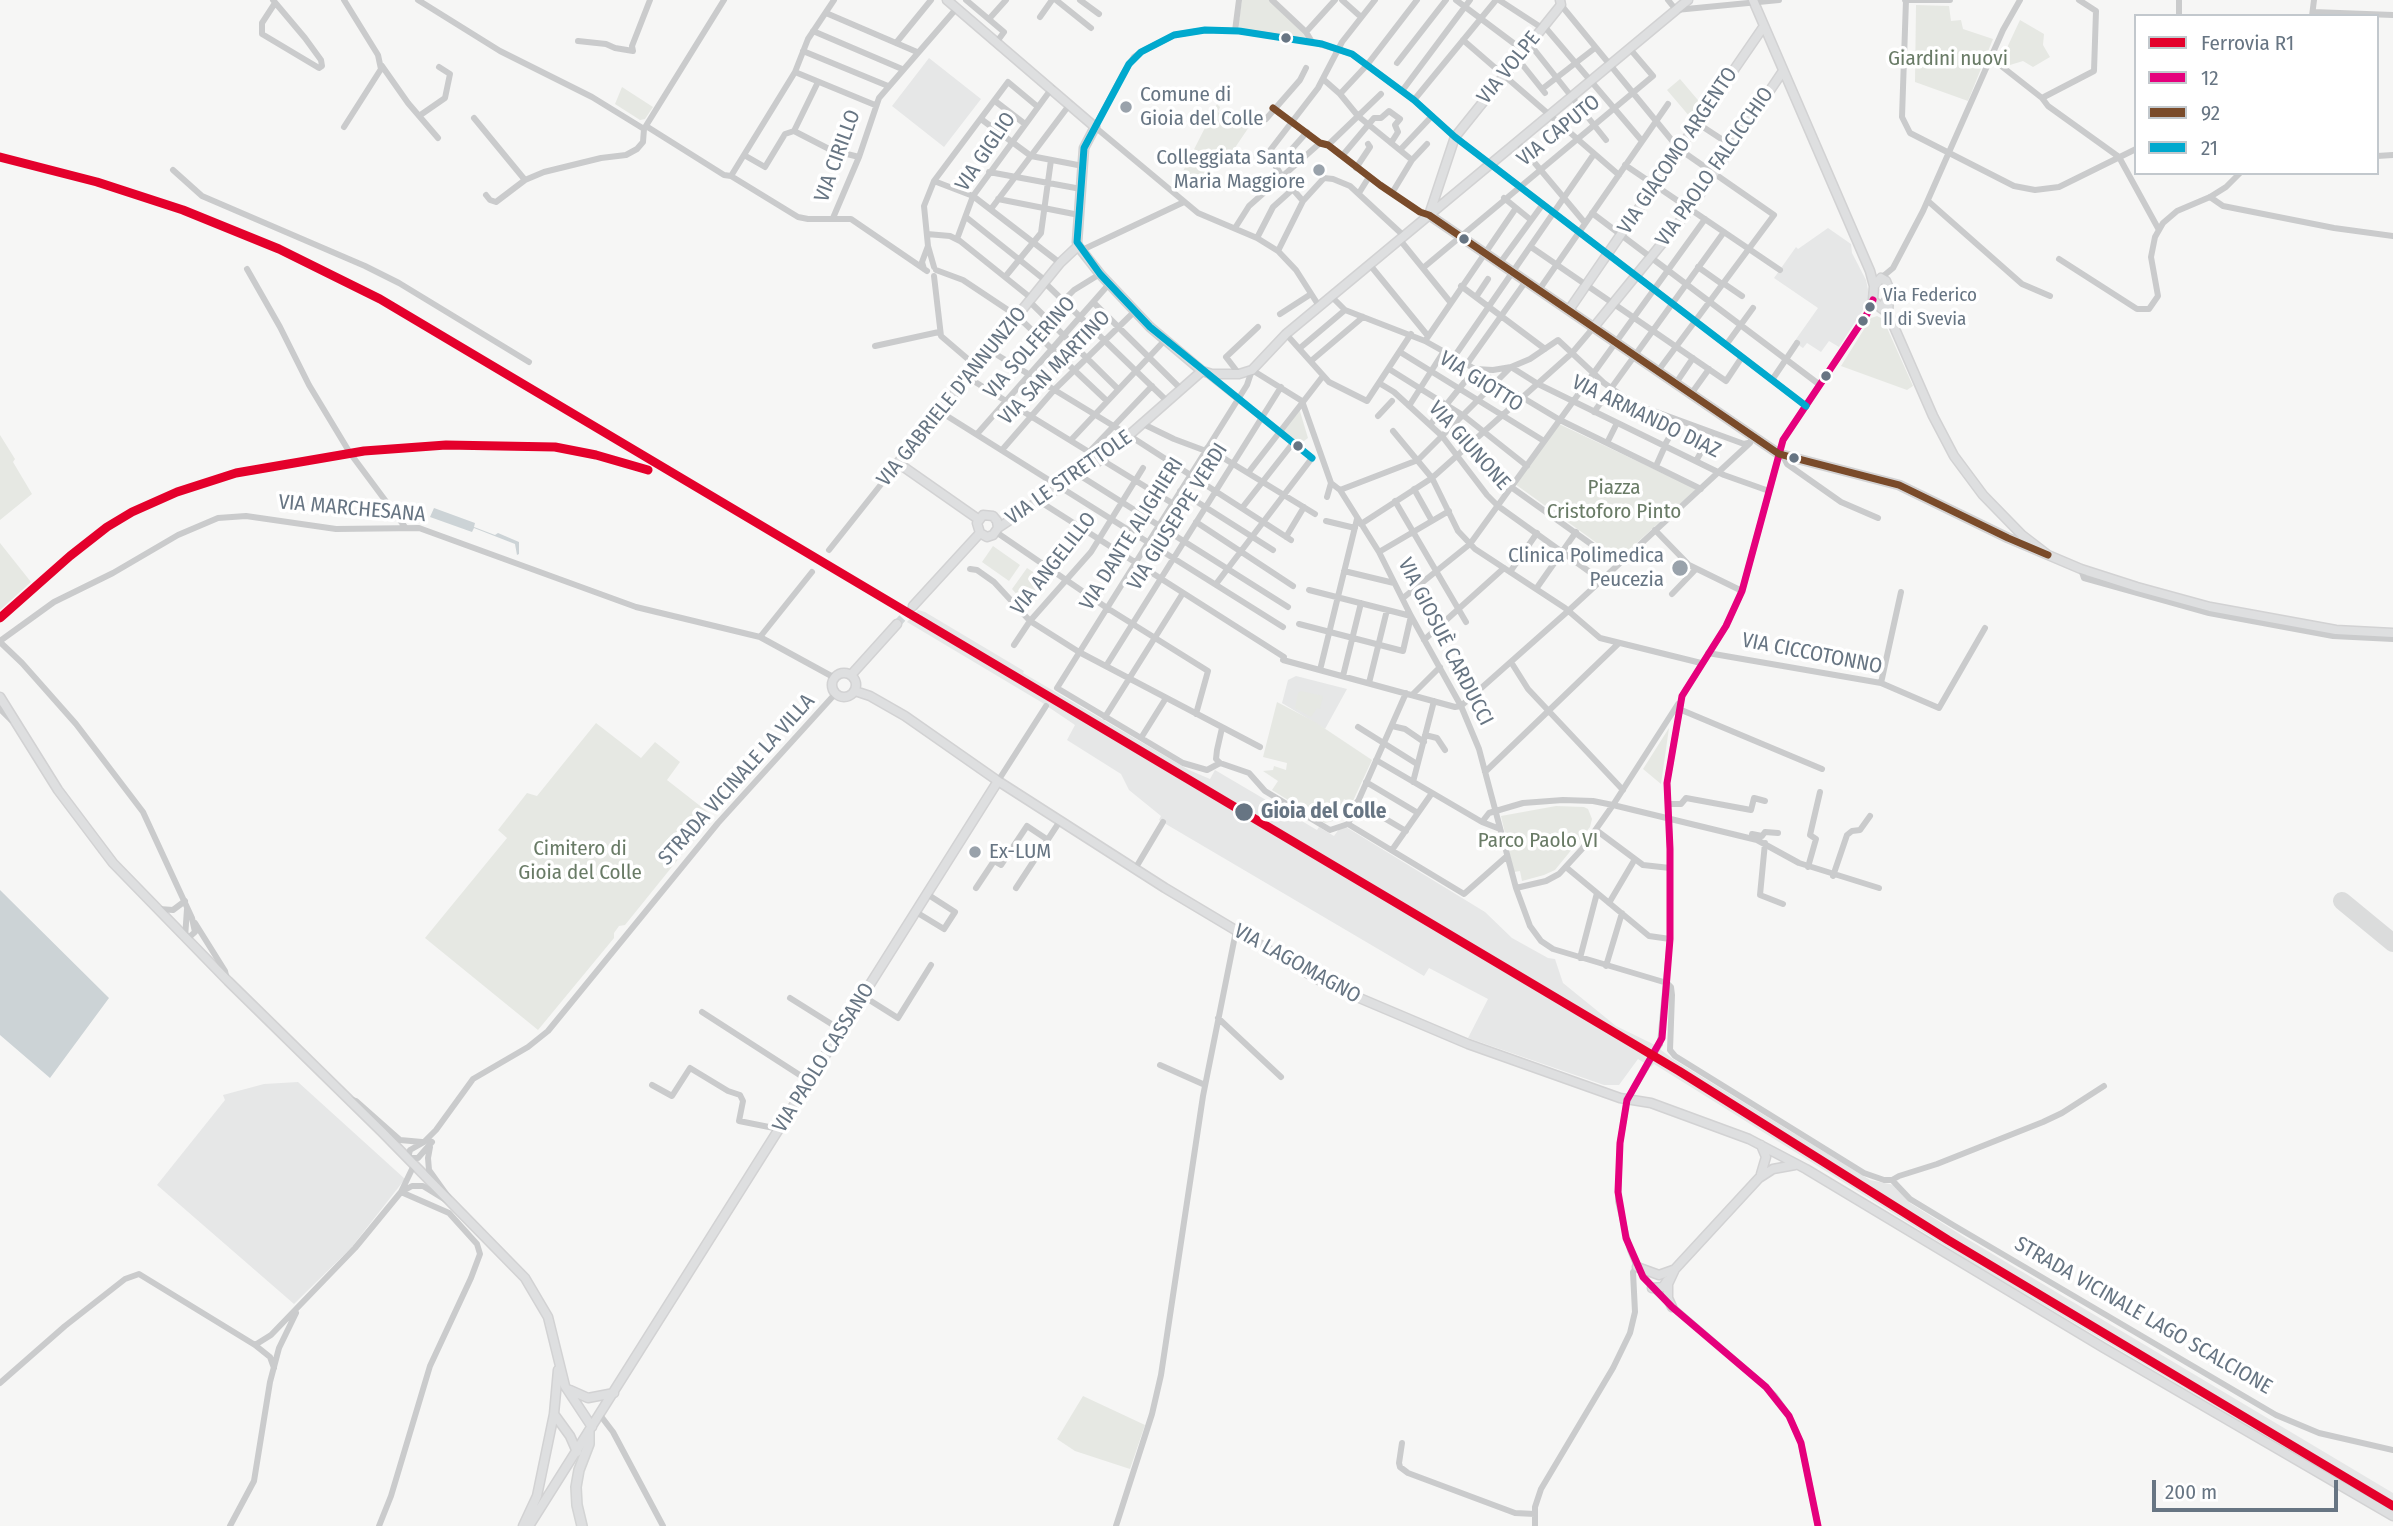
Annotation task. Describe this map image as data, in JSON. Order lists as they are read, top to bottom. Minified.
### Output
{"streets":{"main road":["VIA VOLPE","VIA GIACOMO ARGENTO","VIA PAOLO FALCICCHIO","VIA GABRIELE D'ANNUNZIO","VIA LE STRETTOLE","VIA LAGOMAGNO","VIA PAOLO CASSANO"],"street":["VIA CAPUTO","VIA GIGLIO","VIA CIRILLO","VIA SOLFERINO","VIA SAN MARTINO","VIA GIOTTO","VIA ARMANDO DIAZ","VIA GIUNONE","VIA MARCHESANA","VIA GIUSEPPE VERDI","VIA DANTE ALIGHIERI","VIA ANGELILLO","VIA GIOSUÈ CARDUCCI","VIA CICCOTONNO","STRADA VICINALE LA VILLA","STRADA VICINALE LAGO SCALCIONE"]},"crossings":[["STRADA VICINALE LA VILLA","VIA LAGOMAGNO"],["VIA LAGOMAGNO","VIA PAOLO CASSANO"]],"parks":["Giardini nuovi","Piazza Cristoforo Pinto","Parco Paolo VI","Cimitero di Gioia del Colle"],"places":["Comune di Gioia del Colle","Colleggiata Santa Maria Maggiore","Via Federico II di Svevia","Clinica Polimedica Peucezia","Gioia del Colle","Ex-LUM"],"lines":["transit line 21","transit line 92","rail line R1","transit line 12"],"legend":["Ferrovia R1","12","92","21"],"scale_bar":"200 m"}
